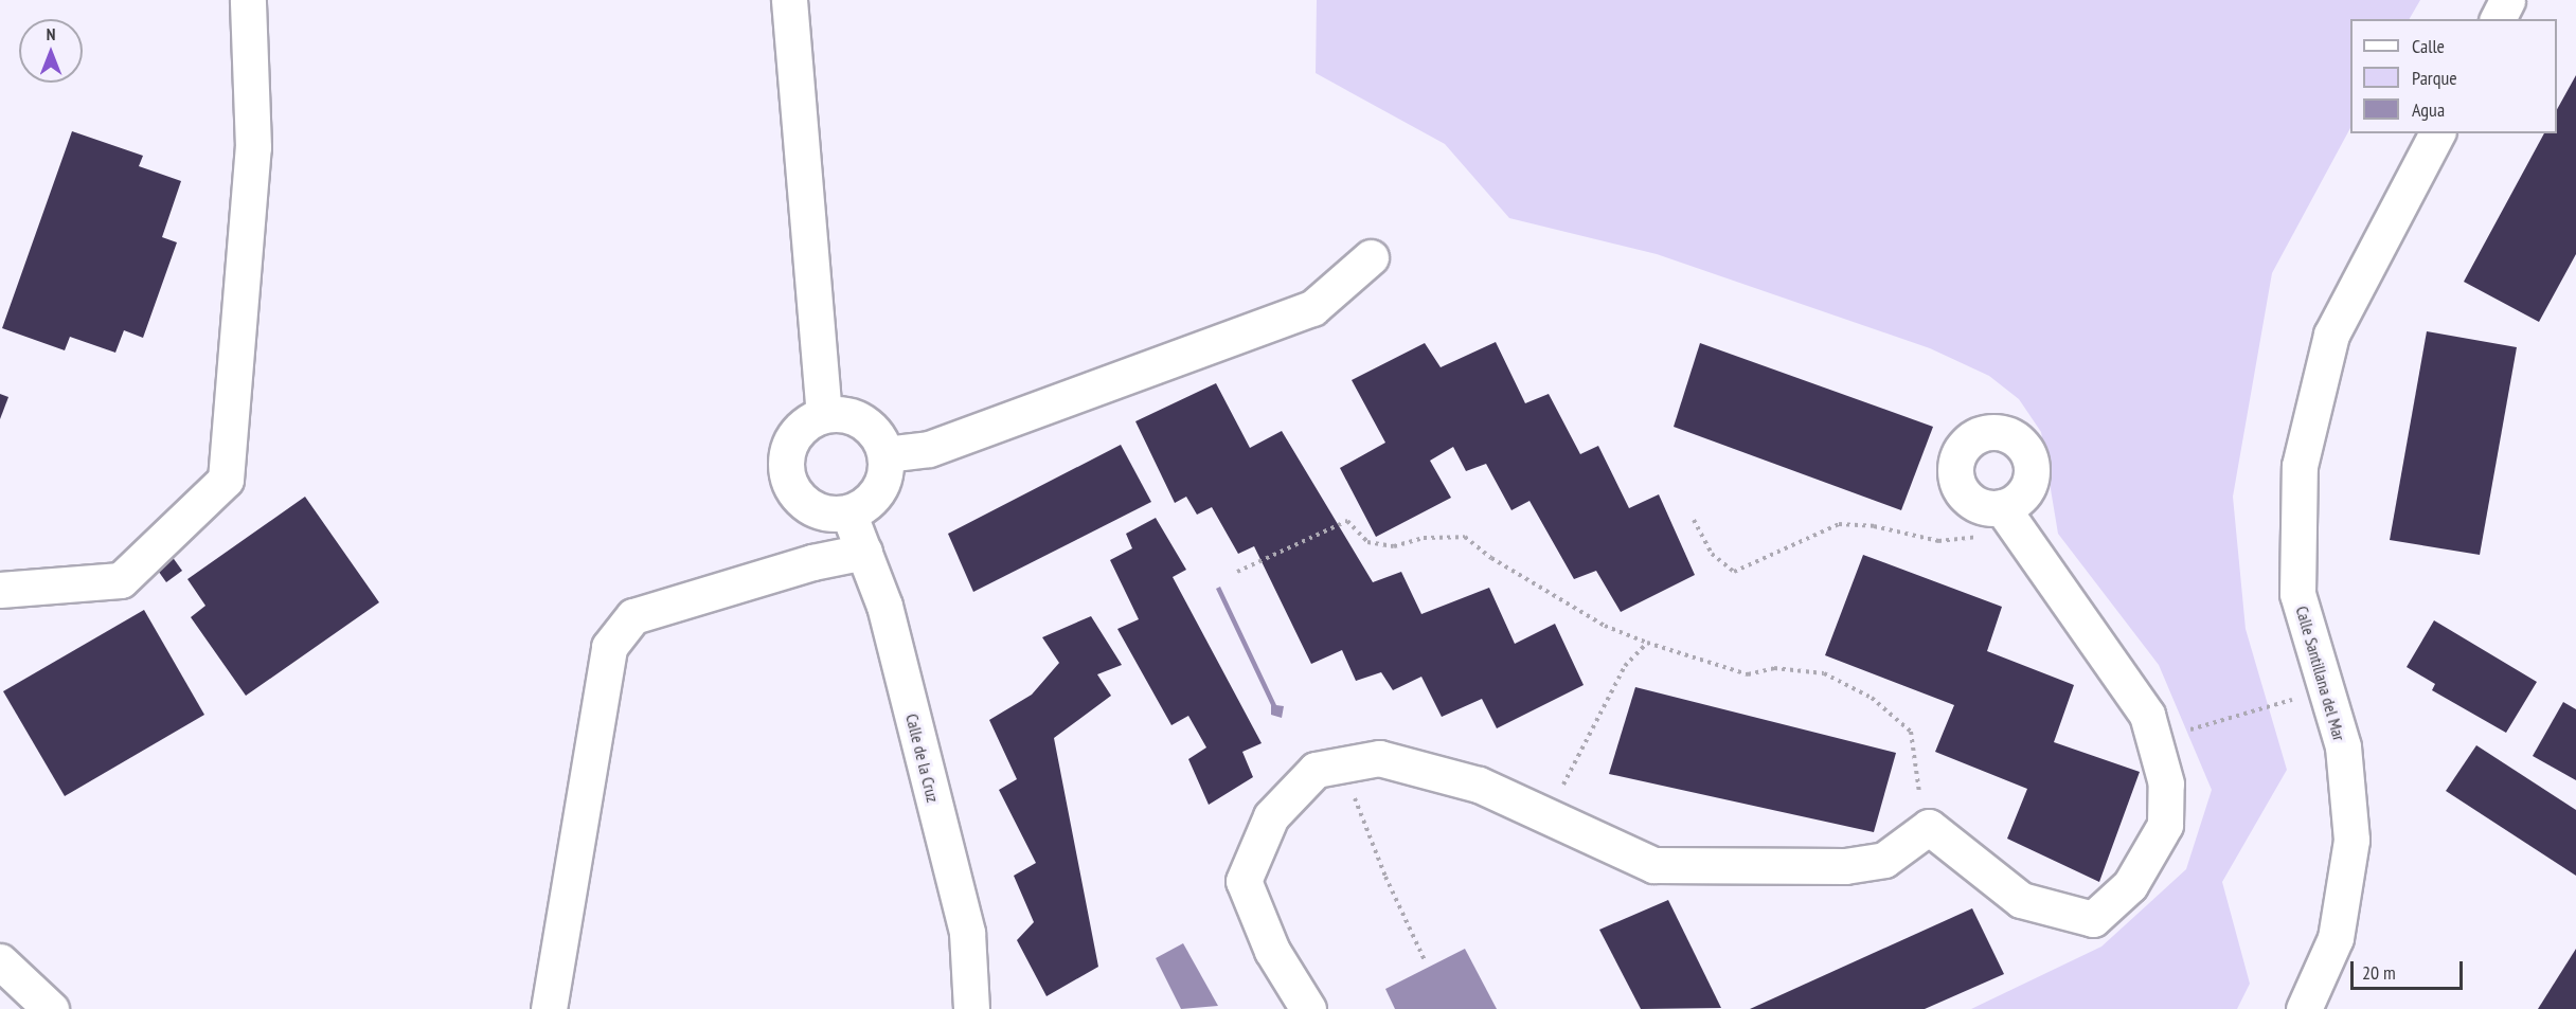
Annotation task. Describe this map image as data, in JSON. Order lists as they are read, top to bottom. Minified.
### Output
{"streets":{"street":["Calle Santillana del Mar","Calle de la Cruz"]},"legend":["Calle","Parque","Agua"],"scale_bar":"20 m","north":"top"}
